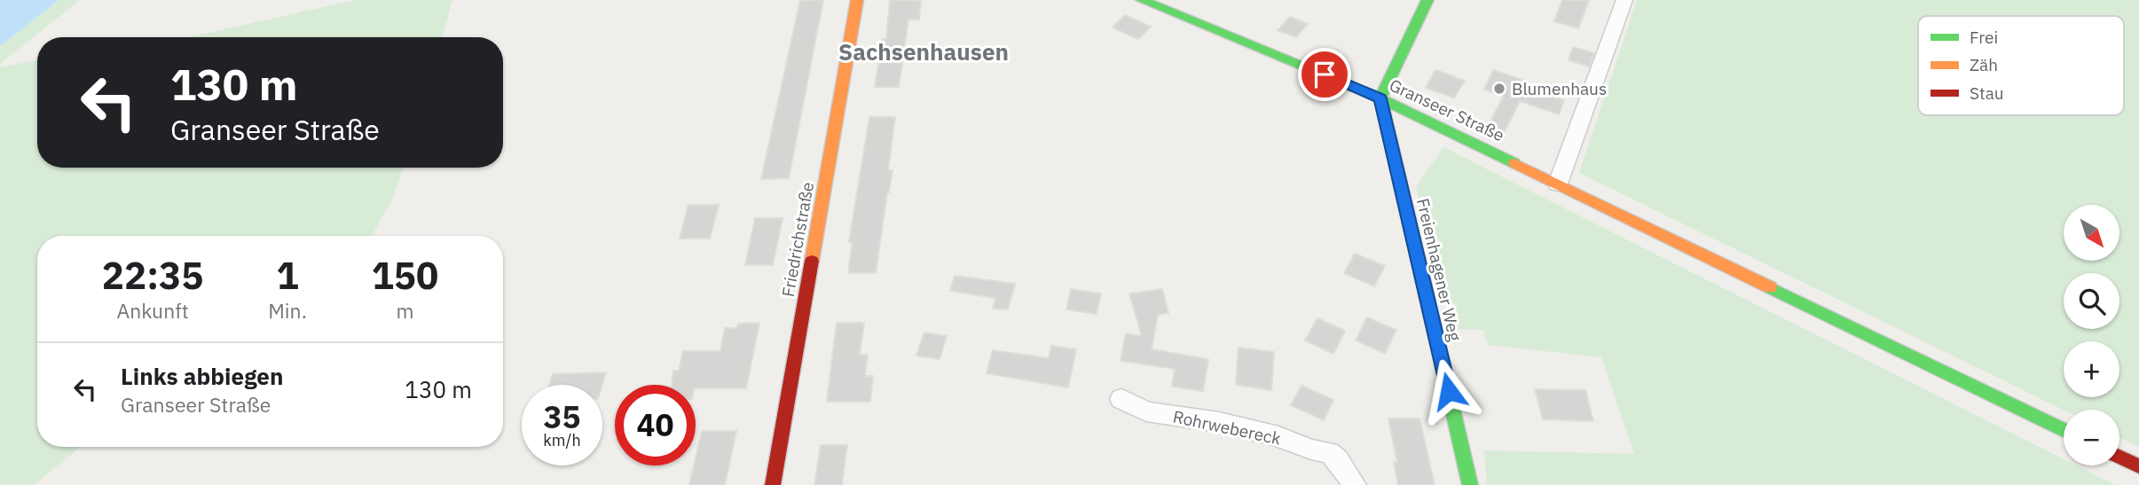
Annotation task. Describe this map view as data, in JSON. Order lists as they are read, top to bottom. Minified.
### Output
{"streets":{"street":["Granseer Straße","Friedrichstraße","Freienhagener Weg","Rohrwebereck"]},"crossings":[["Granseer Straße","Freienhagener Weg"]],"districts":["Sachsenhausen"],"places":["Blumenhaus"],"legend":["Frei","Zäh","Stau"],"north":"bottom right","page":{"turn":["130 m","Granseer Straße"],"map_buttons":["+","−"],"eta":["22:35","Ankunft","1","Min.","150","m"],"list":[{"name":"Links abbiegen","note":"Granseer Straße","value":"130 m"}],"speed":"35 km/h","limit":"40"}}
